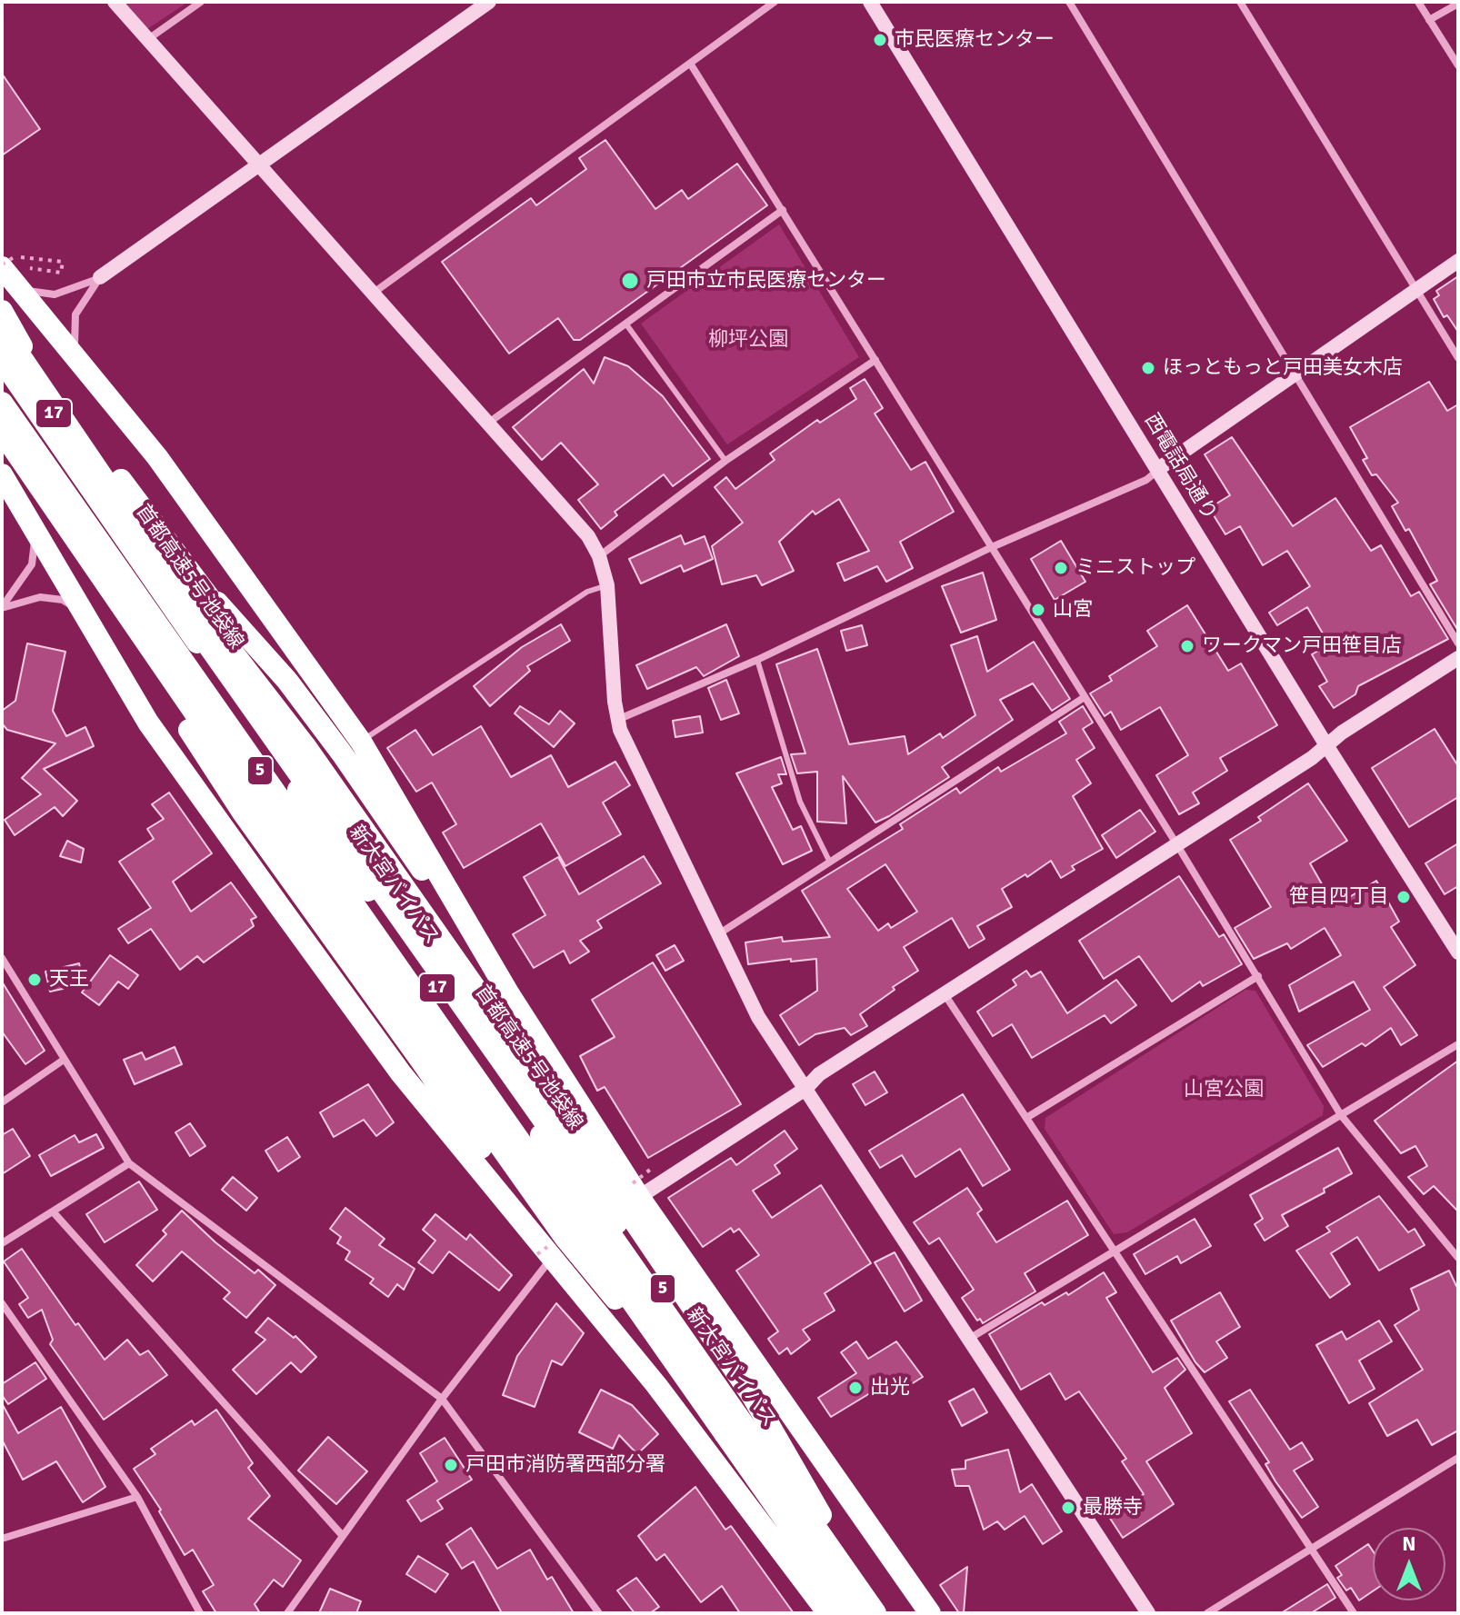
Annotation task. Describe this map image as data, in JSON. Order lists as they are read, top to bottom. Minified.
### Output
{"streets":{"highway":["17","首都高速5号池袋線","5","新大宮バイパス"],"street":["西電話局通り"]},"crossings":[["17","新大宮バイパス"]],"parks":["柳坪公園","山宮公園"],"places":["市民医療センター","戸田市立市民医療センター","ほっともっと戸田美女木店","ミニストップ","山宮","ワークマン戸田笹目店","笹目四丁目","天王","出光","戸田市消防署西部分署","最勝寺"],"north":"top"}
